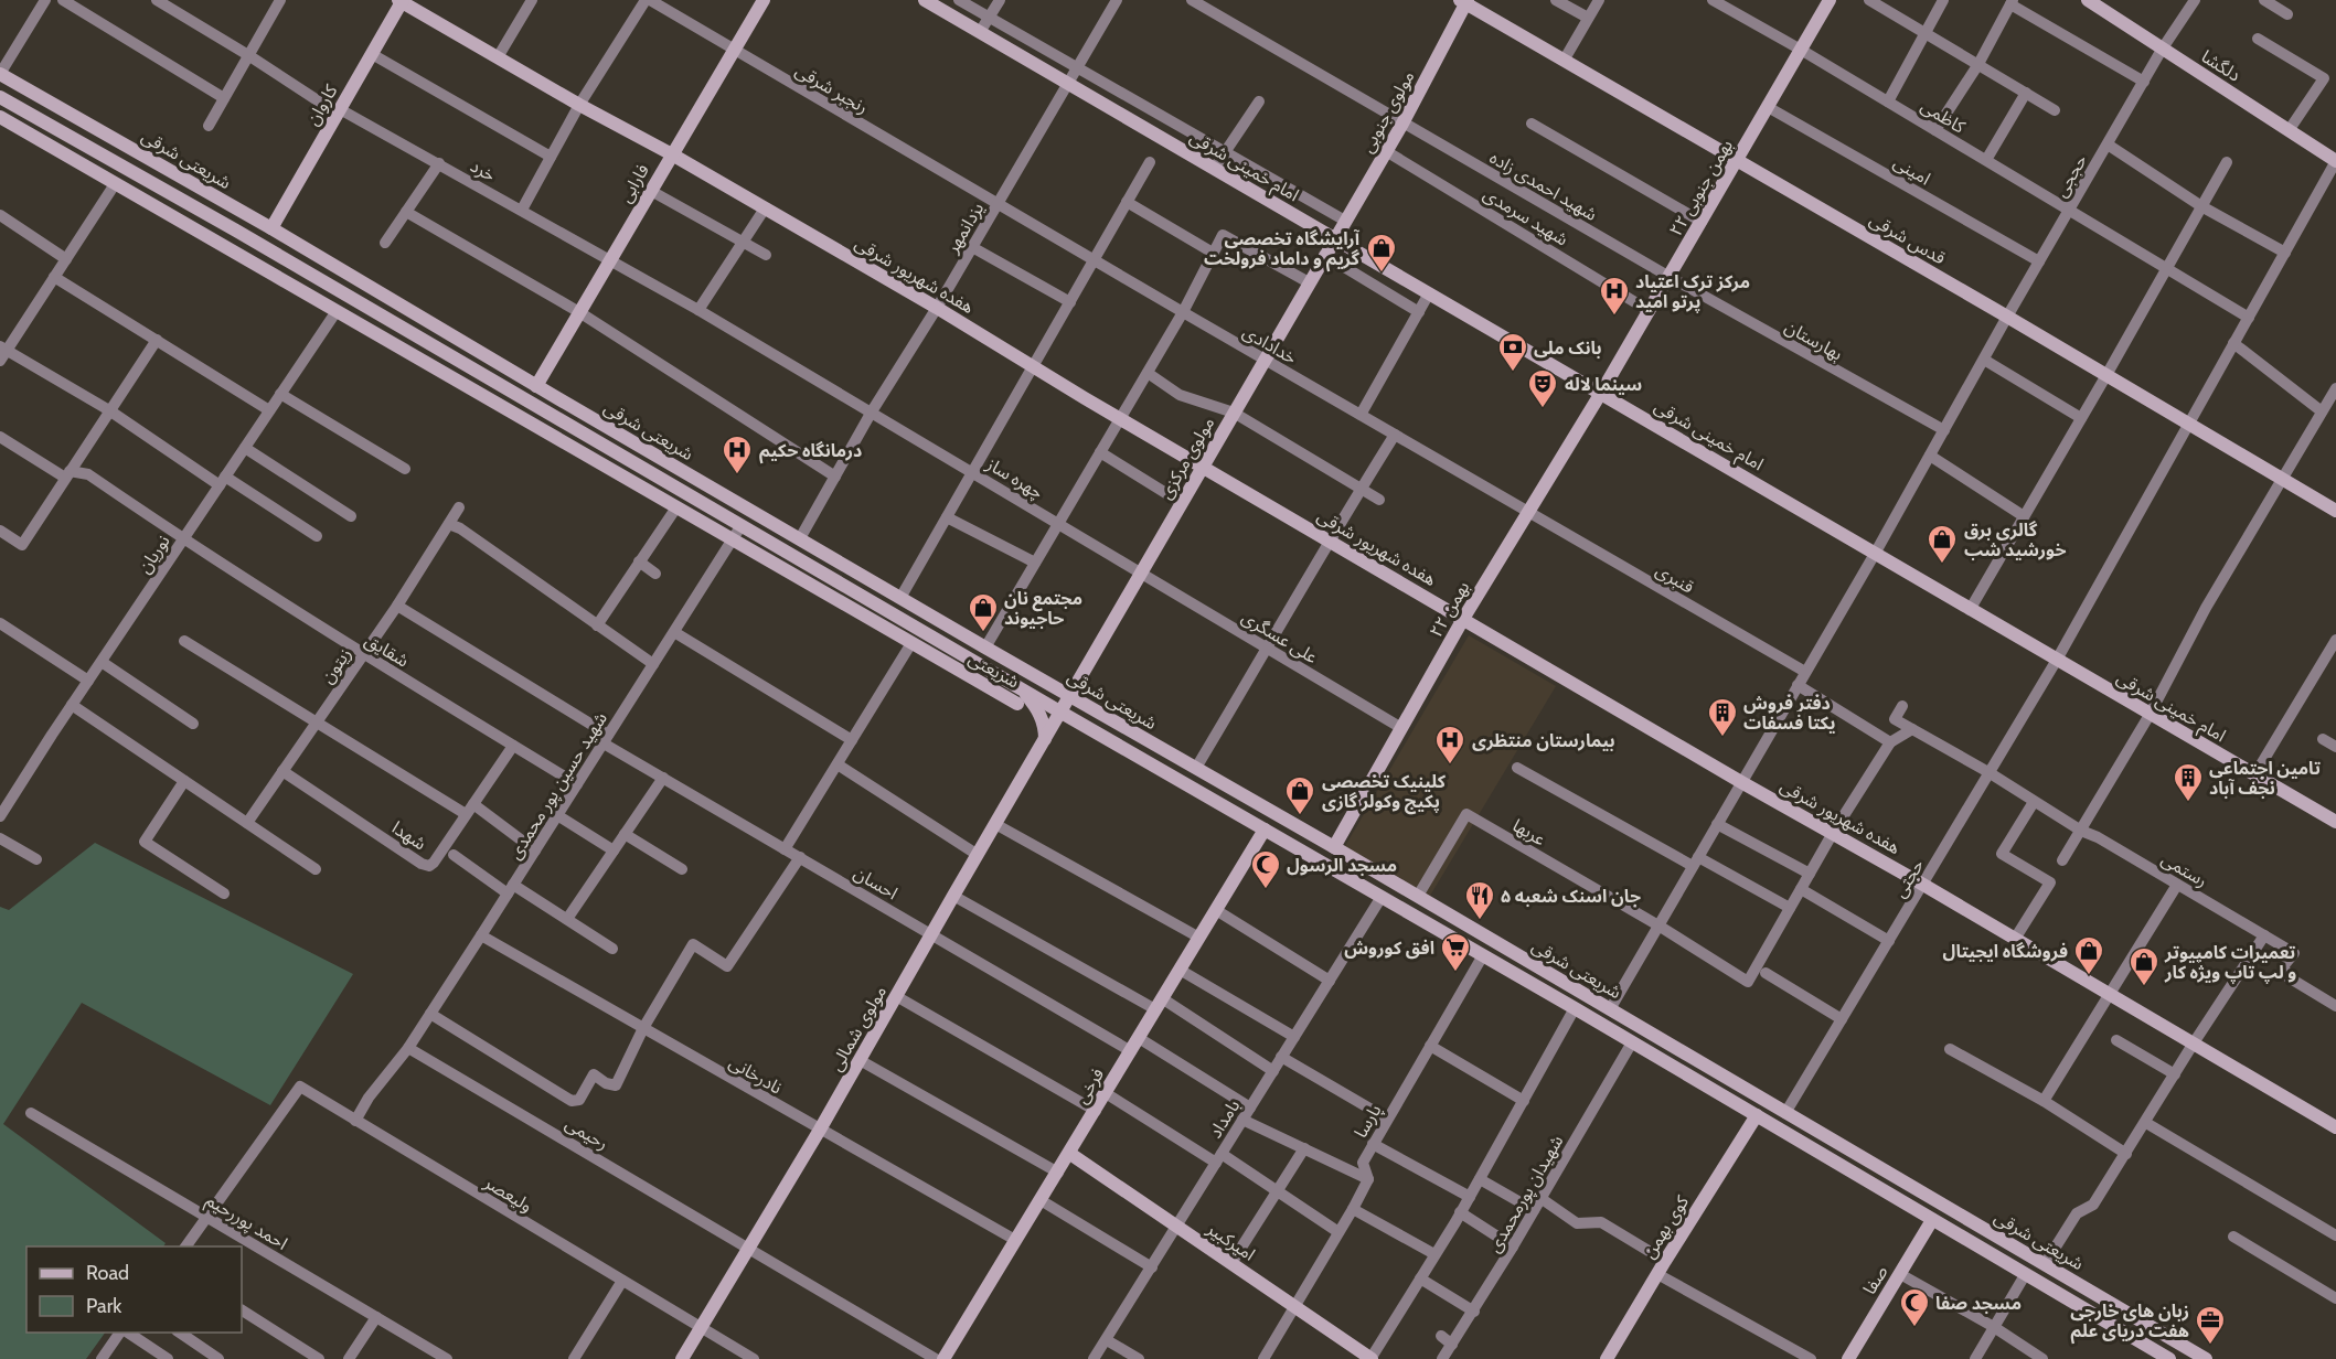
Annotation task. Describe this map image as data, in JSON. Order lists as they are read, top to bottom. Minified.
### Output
{"streets":{"street":["دلگشا","رنجبر شرقی","کاروان","مولوی جنوبی","کاظمی","شریعتی شرقی","امام خمینی شرقی","خرد","امینی","حججی","فارابی","شهید احمدی زاده","۲۲ بهمن جنوبی","شهید سرمدی","یزدانمهر","قدس شرقی","هفده شهریور شرقی","بهارستان","خدادادی","مولوی مرکزی","چهره ساز","نوریان","قنبری","۲۲ بهمن","علی عسگری","شقایق","زیتون","شریعتی","شهید حسین پور محمدی","عربها","شهدا","رستمی","حجتی","احسان","مولوی شمالی","نادرخانی","فرخی","بامداد","پارسا","رحیمی","ولیعصر","شهیدان پورمحمدی","احمد پوررحیم","کوی بهمن","امیرکبیر","صفا"]},"crossings":[["دلگشا","حججی"],["دلگشا","حجتی"],["رنجبر شرقی","فارابی"],["رنجبر شرقی","یزدانمهر"],["رنجبر شرقی","خدادادی"],["کاروان","شریعتی شرقی"],["کاروان","خرد"],["کاروان","هفده شهریور شرقی"],["مولوی جنوبی","امام خمینی شرقی"],["مولوی جنوبی","شهید احمدی زاده"],["مولوی جنوبی","شهید سرمدی"],["مولوی جنوبی","قدس شرقی"],["مولوی جنوبی","مولوی مرکزی"],["کاظمی","حججی"],["کاظمی","۲۲ بهمن جنوبی"],["کاظمی","حجتی"],["شریعتی شرقی","حججی"],["شریعتی شرقی","فارابی"],["شریعتی شرقی","یزدانمهر"],["شریعتی شرقی","مولوی مرکزی"],["شریعتی شرقی","۲۲ بهمن"],["شریعتی شرقی","شهید حسین پور محمدی"],["شریعتی شرقی","عربها"],["شریعتی شرقی","حجتی"],["شریعتی شرقی","مولوی شمالی"],["شریعتی شرقی","فرخی"],["شریعتی شرقی","بامداد"],["شریعتی شرقی","پارسا"],["شریعتی شرقی","شهیدان پورمحمدی"],["شریعتی شرقی","کوی بهمن"],["شریعتی شرقی","صفا"],["امام خمینی شرقی","حججی"],["امام خمینی شرقی","۲۲ بهمن جنوبی"],["امام خمینی شرقی","یزدانمهر"],["امام خمینی شرقی","مولوی مرکزی"],["امام خمینی شرقی","۲۲ بهمن"],["امام خمینی شرقی","حجتی"],["خرد","فارابی"],["خرد","چهره ساز"],["امینی","حججی"],["امینی","۲۲ بهمن جنوبی"],["حججی","قدس شرقی"],["حججی","هفده شهریور شرقی"],["حججی","بهارستان"],["حججی","قنبری"],["حججی","عربها"],["فارابی","هفده شهریور شرقی"],["شهید احمدی زاده","۲۲ بهمن جنوبی"],["شهید احمدی زاده","بهارستان"],["۲۲ بهمن جنوبی","شهید سرمدی"],["۲۲ بهمن جنوبی","قدس شرقی"],["۲۲ بهمن جنوبی","بهارستان"],["۲۲ بهمن جنوبی","۲۲ بهمن"],["یزدانمهر","هفده شهریور شرقی"],["یزدانمهر","خدادادی"],["یزدانمهر","چهره ساز"],["قدس شرقی","حجتی"],["هفده شهریور شرقی","مولوی مرکزی"],["هفده شهریور شرقی","۲۲ بهمن"],["هفده شهریور شرقی","حجتی"],["خدادادی","مولوی مرکزی"],["خدادادی","قنبری"],["خدادادی","۲۲ بهمن"],["مولوی مرکزی","چهره ساز"],["مولوی مرکزی","علی عسگری"],["مولوی مرکزی","مولوی شمالی"],["چهره ساز","علی عسگری"],["نوریان","شقایق"],["قنبری","۲۲ بهمن"],["۲۲ بهمن","علی عسگری"],["شقایق","زیتون"],["شقایق","شهید حسین پور محمدی"],["شقایق","شهدا"],["زیتون","شهدا"],["زیتون","احسان"],["شهید حسین پور محمدی","احسان"],["شهید حسین پور محمدی","نادرخانی"],["شهید حسین پور محمدی","رحیمی"],["شهید حسین پور محمدی","ولیعصر"],["رستمی","حجتی"],["احسان","مولوی شمالی"],["احسان","فرخی"],["مولوی شمالی","نادرخانی"],["مولوی شمالی","رحیمی"],["مولوی شمالی","ولیعصر"],["نادرخانی","فرخی"],["فرخی","امیرکبیر"],["بامداد","امیرکبیر"],["پارسا","امیرکبیر"],["ولیعصر","احمد پوررحیم"]],"places":{"shop":["آرایشگاه تخصصی گریم و داماد فرولخت","گالری برق خورشید شب","مجتمع نان حاجیوند","کلینیک تخصصی پکیج وکولر گازی","فروشگاه ایجیتال","تعمیرات کامپیوتر و لپ تاپ ویژه کار"],"hospital":["مرکز ترک اعتیاد پرتو امید","درمانگاه حکیم","بیمارستان منتظری"],"bank":["بانک ملی"],"theatre":["سینما لاله"],"building":["دفتر فروش یکتا فسفات","تامین اجتماعی نجف آباد"],"mosque":["مسجد الرسول","مسجد صفا"],"restaurant":["جان اسنک شعبه ۵"],"supermarket":["افق کوروش"],"office":["زبان های خارجی هفت دریای علم"]},"legend":["Road","Park"]}
